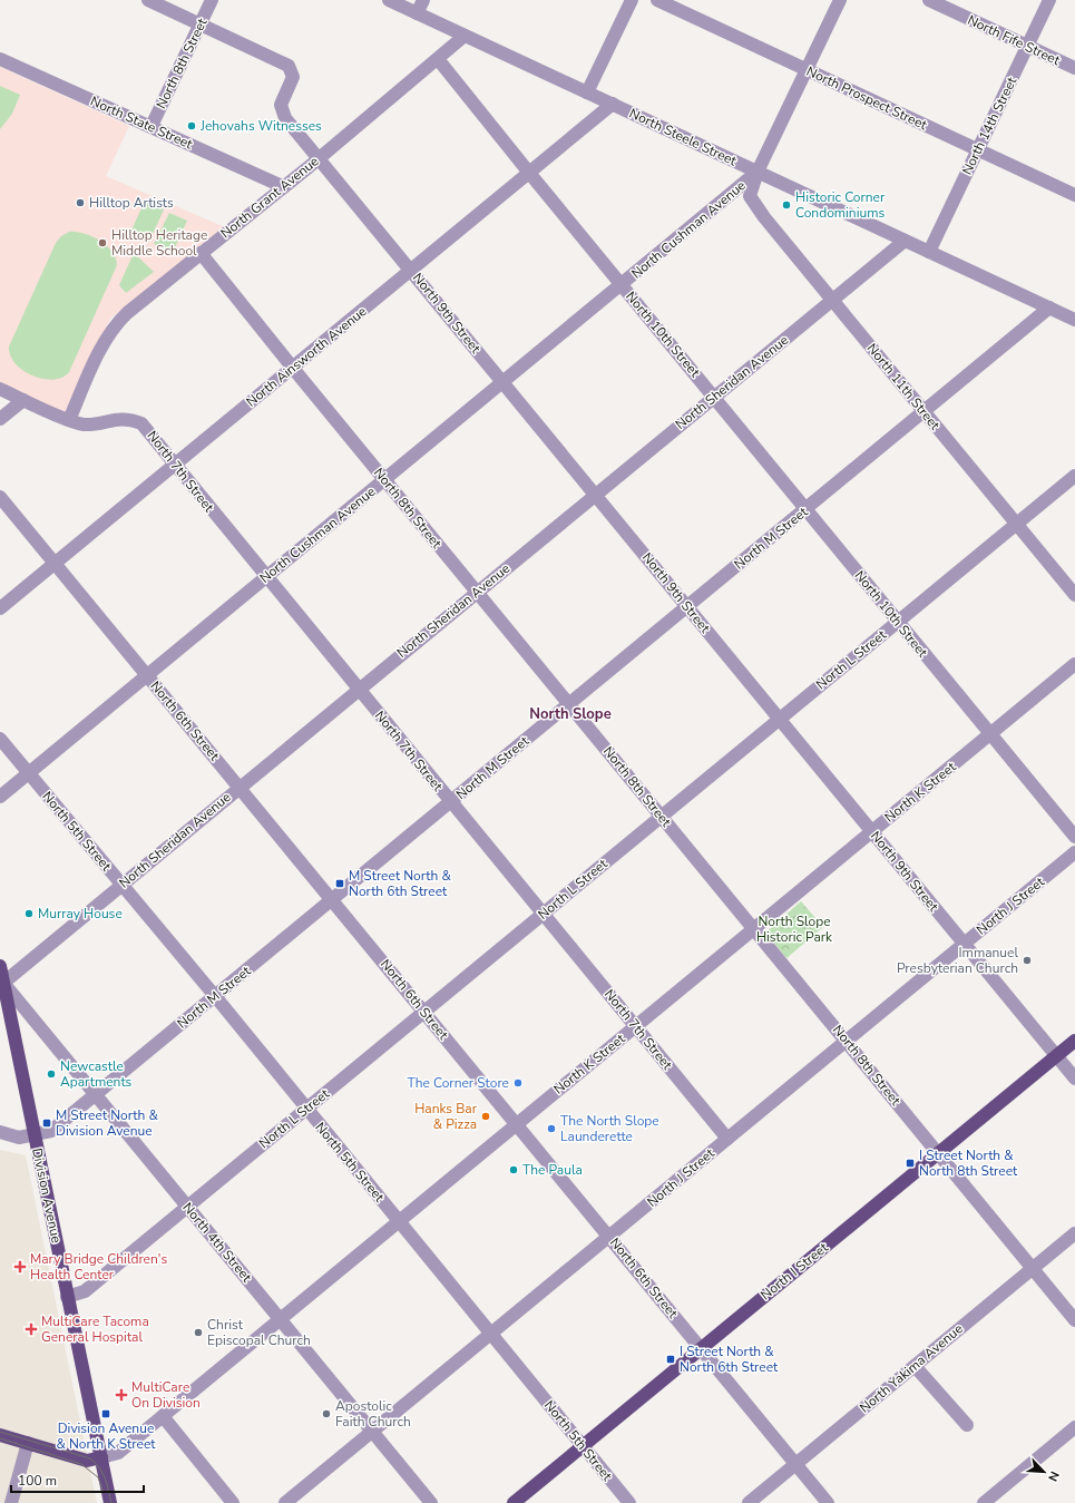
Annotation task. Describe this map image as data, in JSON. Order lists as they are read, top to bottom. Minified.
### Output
{"streets":{"main road":["Division Avenue","North I Street"],"street":["North Fife Street","North 8th Street","North Prospect Street","North State Street","North 14th Street","North Steele Street","North Grant Avenue","North Cushman Avenue","North 9th Street","North 10th Street","North Ainsworth Avenue","North Sheridan Avenue","North 11th Street","North 7th Street","North M Street","North L Street","North 6th Street","North K Street","North 5th Street","North J Street","North 4th Street","North Yakima Avenue"]},"crossings":[["North Fife Street","North 14th Street"],["North 8th Street","North State Street"],["North 8th Street","North Grant Avenue"],["North 8th Street","North Cushman Avenue"],["North 8th Street","North 9th Street"],["North 8th Street","North Ainsworth Avenue"],["North 8th Street","North Sheridan Avenue"],["North 8th Street","North M Street"],["North 8th Street","North L Street"],["North 8th Street","North K Street"],["North 8th Street","North J Street"],["North 8th Street","North I Street"],["North 8th Street","North Yakima Avenue"],["North Prospect Street","North 14th Street"],["North State Street","North Grant Avenue"],["North 14th Street","North Steele Street"],["North Steele Street","North Grant Avenue"],["North Steele Street","North Cushman Avenue"],["North Steele Street","North Ainsworth Avenue"],["North Steele Street","North Sheridan Avenue"],["North Steele Street","North 11th Street"],["North Steele Street","North M Street"],["North Grant Avenue","North 9th Street"],["North Grant Avenue","North 10th Street"],["North Grant Avenue","North 7th Street"],["North Cushman Avenue","North 9th Street"],["North Cushman Avenue","North 10th Street"],["North Cushman Avenue","North 11th Street"],["North Cushman Avenue","North 7th Street"],["North Cushman Avenue","North 6th Street"],["North Cushman Avenue","North 5th Street"],["North 9th Street","North Ainsworth Avenue"],["North 9th Street","North Sheridan Avenue"],["North 9th Street","North M Street"],["North 9th Street","North L Street"],["North 9th Street","North K Street"],["North 9th Street","North J Street"],["North 9th Street","North I Street"],["North 10th Street","North Ainsworth Avenue"],["North 10th Street","North Sheridan Avenue"],["North 10th Street","North M Street"],["North 10th Street","North L Street"],["North 10th Street","North K Street"],["North Ainsworth Avenue","North 7th Street"],["North Ainsworth Avenue","North 6th Street"],["North Sheridan Avenue","North 11th Street"],["North Sheridan Avenue","North 7th Street"],["North Sheridan Avenue","North 6th Street"],["North Sheridan Avenue","North 5th Street"],["North Sheridan Avenue","Division Avenue"],["North Sheridan Avenue","North 4th Street"],["North 11th Street","North M Street"],["North 11th Street","North L Street"],["North 7th Street","North M Street"],["North 7th Street","North L Street"],["North 7th Street","North K Street"],["North 7th Street","North J Street"],["North M Street","North 6th Street"],["North M Street","North 5th Street"],["North M Street","Division Avenue"],["North M Street","North 4th Street"],["North L Street","North 6th Street"],["North L Street","North 5th Street"],["North L Street","Division Avenue"],["North L Street","North 4th Street"],["North 6th Street","North K Street"],["North 6th Street","North J Street"],["North 6th Street","North I Street"],["North 6th Street","North Yakima Avenue"],["North K Street","North 5th Street"],["North K Street","Division Avenue"],["North K Street","North 4th Street"],["North 5th Street","North J Street"],["North 5th Street","North I Street"],["North J Street","North 4th Street"],["Division Avenue","North 4th Street"]],"districts":["North Slope"],"parks":["North Slope Historic Park"],"places":{"other":["Jehovahs Witnesses","Hilltop Artists","Historic Corner Condominiums","Hilltop Heritage Middle School","Murray House","Immanuel Presbyterian Church","Newcastle Apartments","The Corner Store","Hanks Bar & Pizza","The North Slope Launderette","The Paula","Christ Episcopal Church","Apostolic Faith Church"],"transit":["M Street North & North 6th Street","M Street North & Division Avenue","I Street North & North 8th Street","I Street North & North 6th Street","Division Avenue & North K Street"],"health":["Mary Bridge Children's Health Center","MultiCare Tacoma General Hospital","MultiCare On Division"]},"scale_bar":"100 m","north":"bottom right"}
